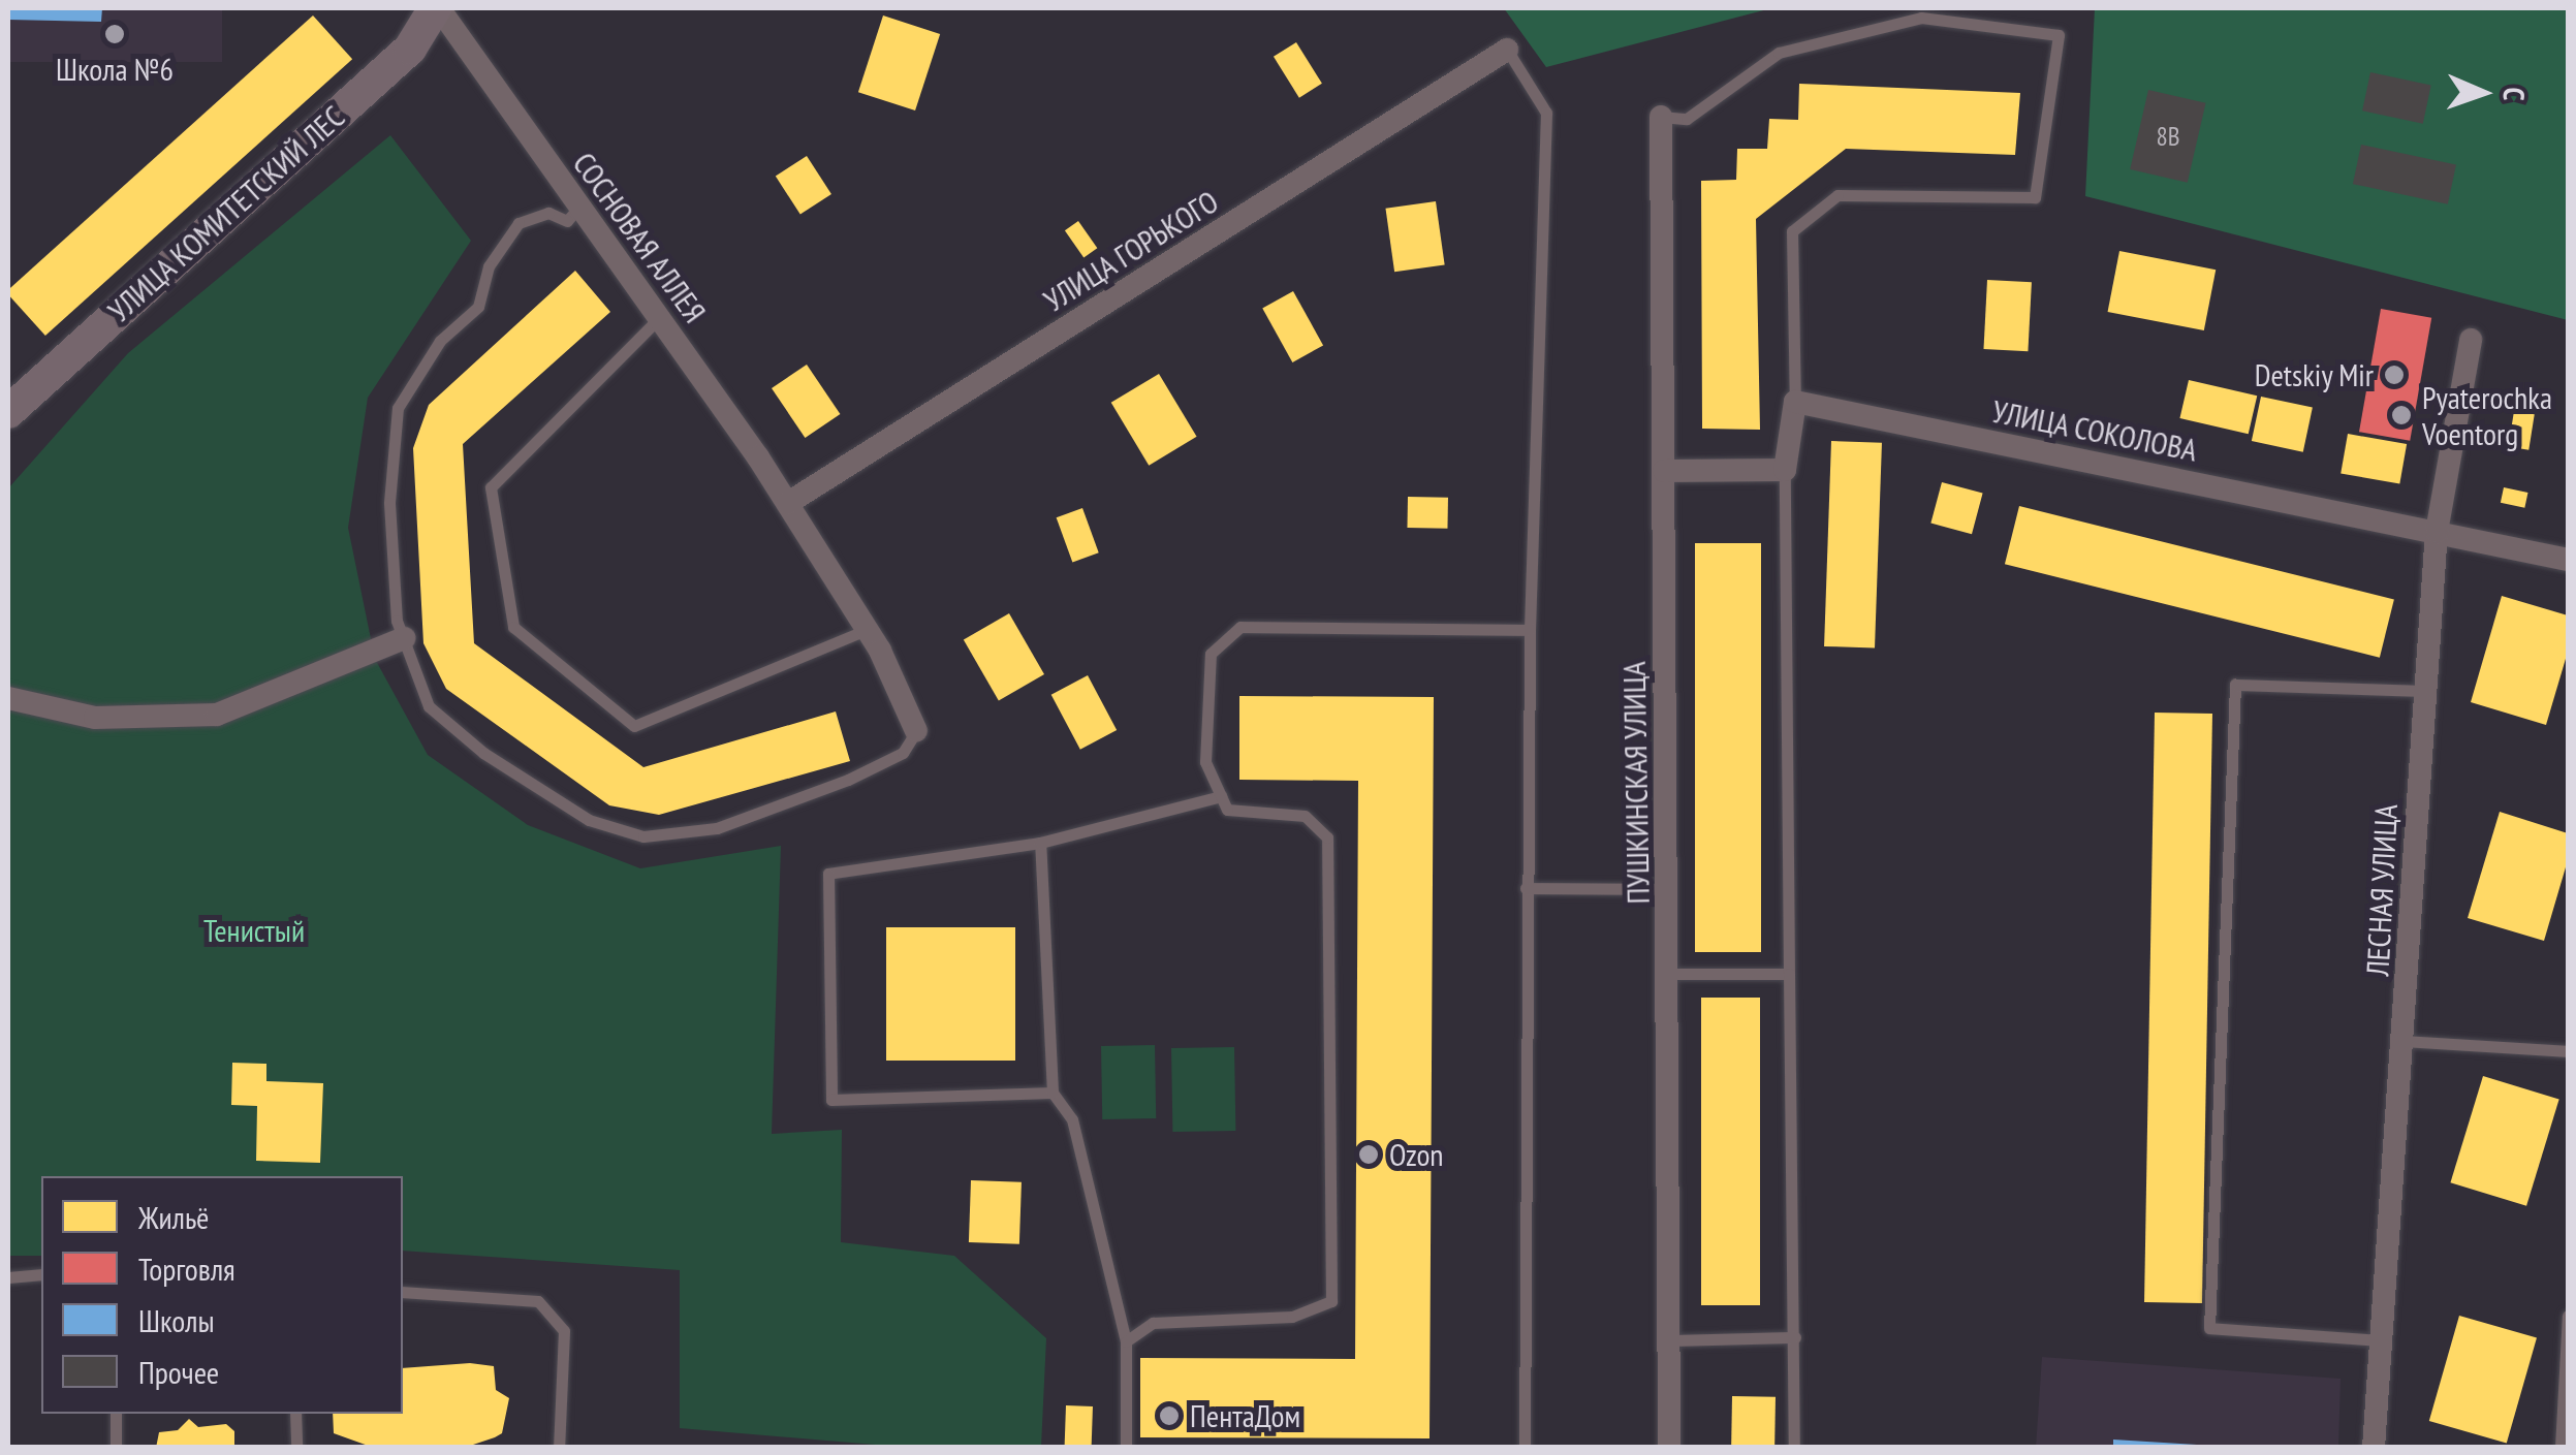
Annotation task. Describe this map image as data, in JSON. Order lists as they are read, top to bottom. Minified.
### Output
{"streets":{"street":["УЛИЦА КОМИТЕТСКИЙ ЛЕС","СОСНОВАЯ АЛЛЕЯ","УЛИЦА ГОРЬКОГО","УЛИЦА СОКОЛОВА","ПУШКИНСКАЯ УЛИЦА","ЛЕСНАЯ УЛИЦА"]},"crossings":[["УЛИЦА КОМИТЕТСКИЙ ЛЕС","СОСНОВАЯ АЛЛЕЯ"],["СОСНОВАЯ АЛЛЕЯ","УЛИЦА ГОРЬКОГО"],["УЛИЦА СОКОЛОВА","ЛЕСНАЯ УЛИЦА"]],"parks":["Тенистый"],"places":["Школа №6","Detskiy Mir","Pyaterochka Voentorg","Ozon","ПентаДом"],"house_numbers":["8В"],"legend":["Жильё","Торговля","Школы","Прочее"],"north":"right"}
